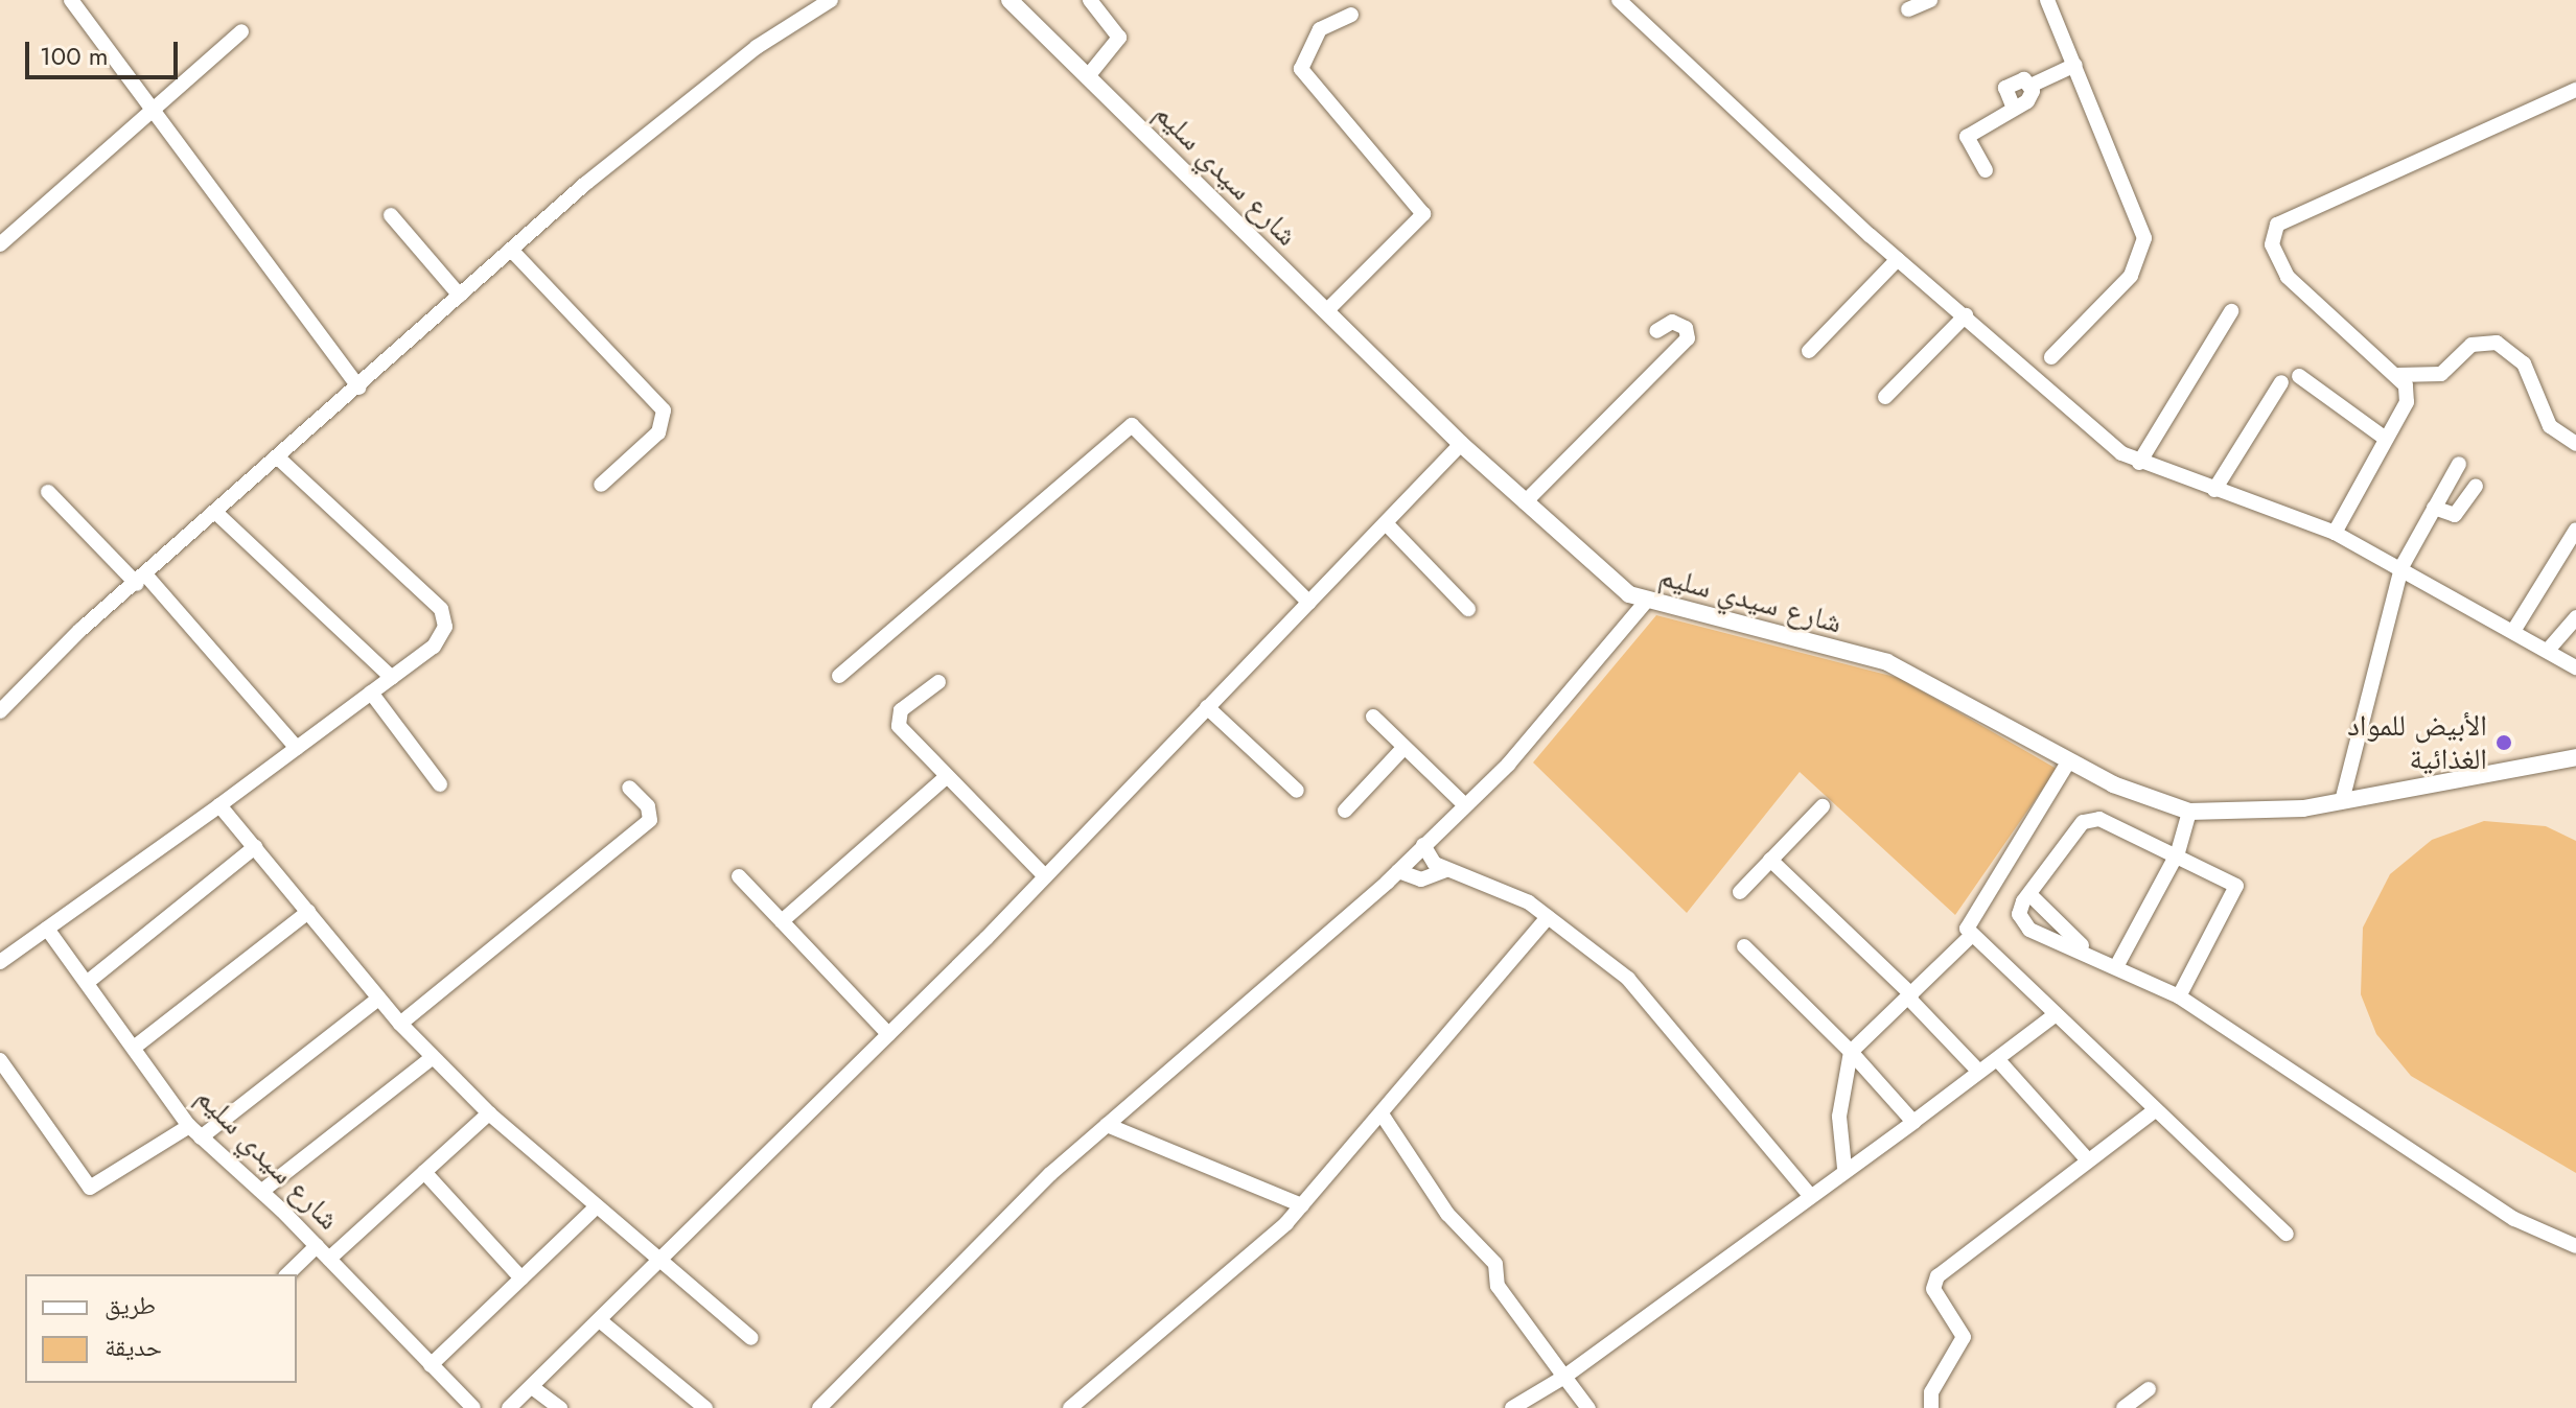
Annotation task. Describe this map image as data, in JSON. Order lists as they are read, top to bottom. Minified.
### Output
{"streets":{"main road":["شارع سيدي سليم"]},"places":["الأبيض للمواد الغذائية"],"legend":["طريق","حديقة"],"scale_bar":"100 m"}
